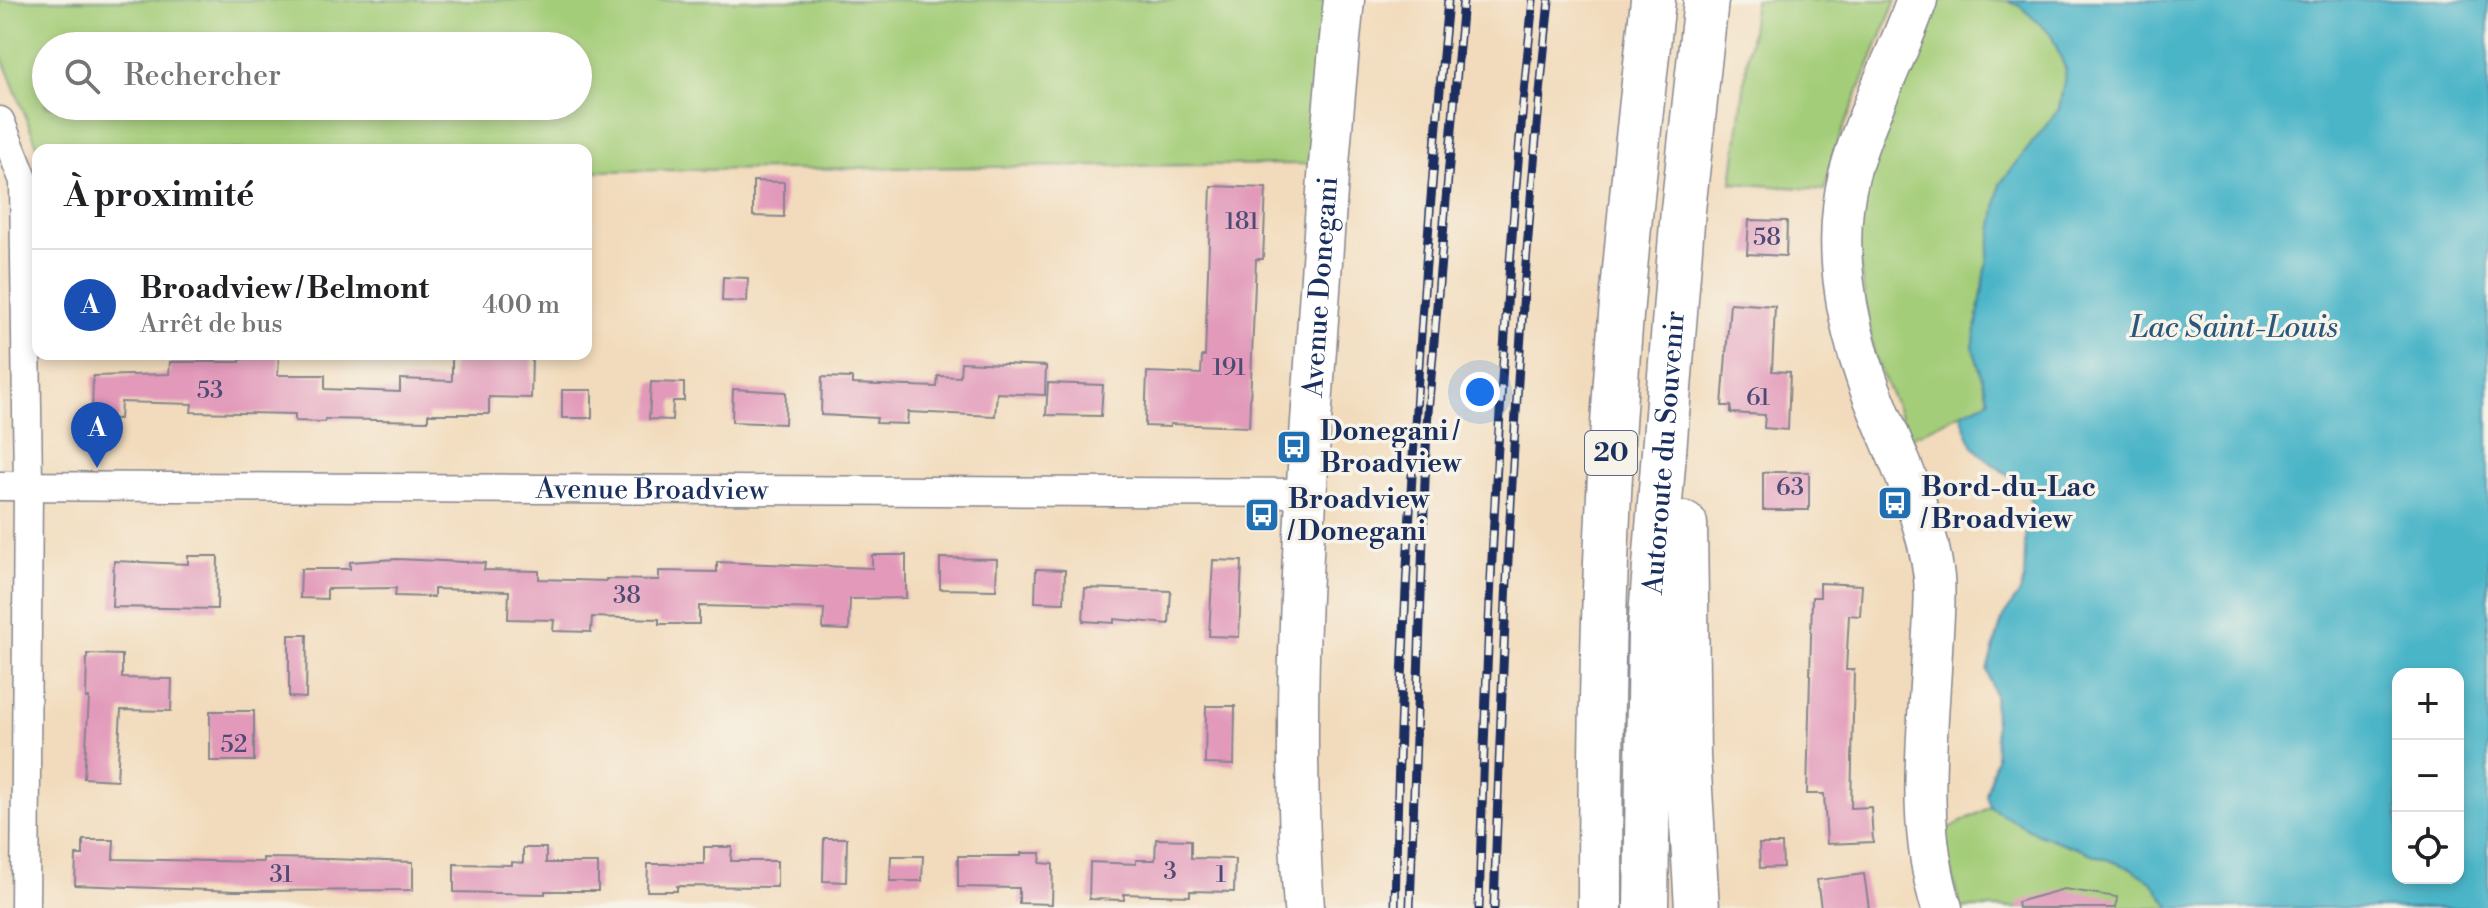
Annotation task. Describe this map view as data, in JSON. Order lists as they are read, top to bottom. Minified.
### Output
{"streets":{"highway":["20","Autoroute du Souvenir"],"street":["Avenue Donegani","Avenue Broadview"]},"crossings":[["Avenue Donegani","Avenue Broadview"]],"water":["Lac Saint-Louis"],"places":{"bus stop":["Donegani / Broadview","Bord-du-Lac / Broadview","Broadview / Donegani"]},"house_numbers":["181","58","191","53","61","63","38","52","3","31","1"],"page":{"search":"Rechercher","heading":"À proximité","list":[{"mark":"A","name":"Broadview / Belmont","note":"Arrêt de bus","value":"400 m"}],"pins":"A","map_buttons":["+","−"]}}
